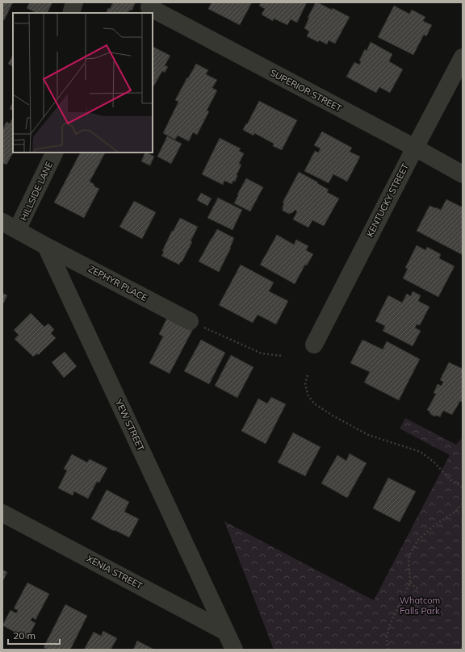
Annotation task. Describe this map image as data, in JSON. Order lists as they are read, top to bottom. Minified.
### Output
{"streets":{"street":["SUPERIOR STREET","HILLSIDE LANE","KENTUCKY STREET","ZEPHYR PLACE","YEW STREET","XENIA STREET"]},"crossings":[["SUPERIOR STREET","KENTUCKY STREET"],["ZEPHYR PLACE","YEW STREET"],["YEW STREET","XENIA STREET"]],"parks":["Whatcom Falls Park"],"scale_bar":"20 m"}
